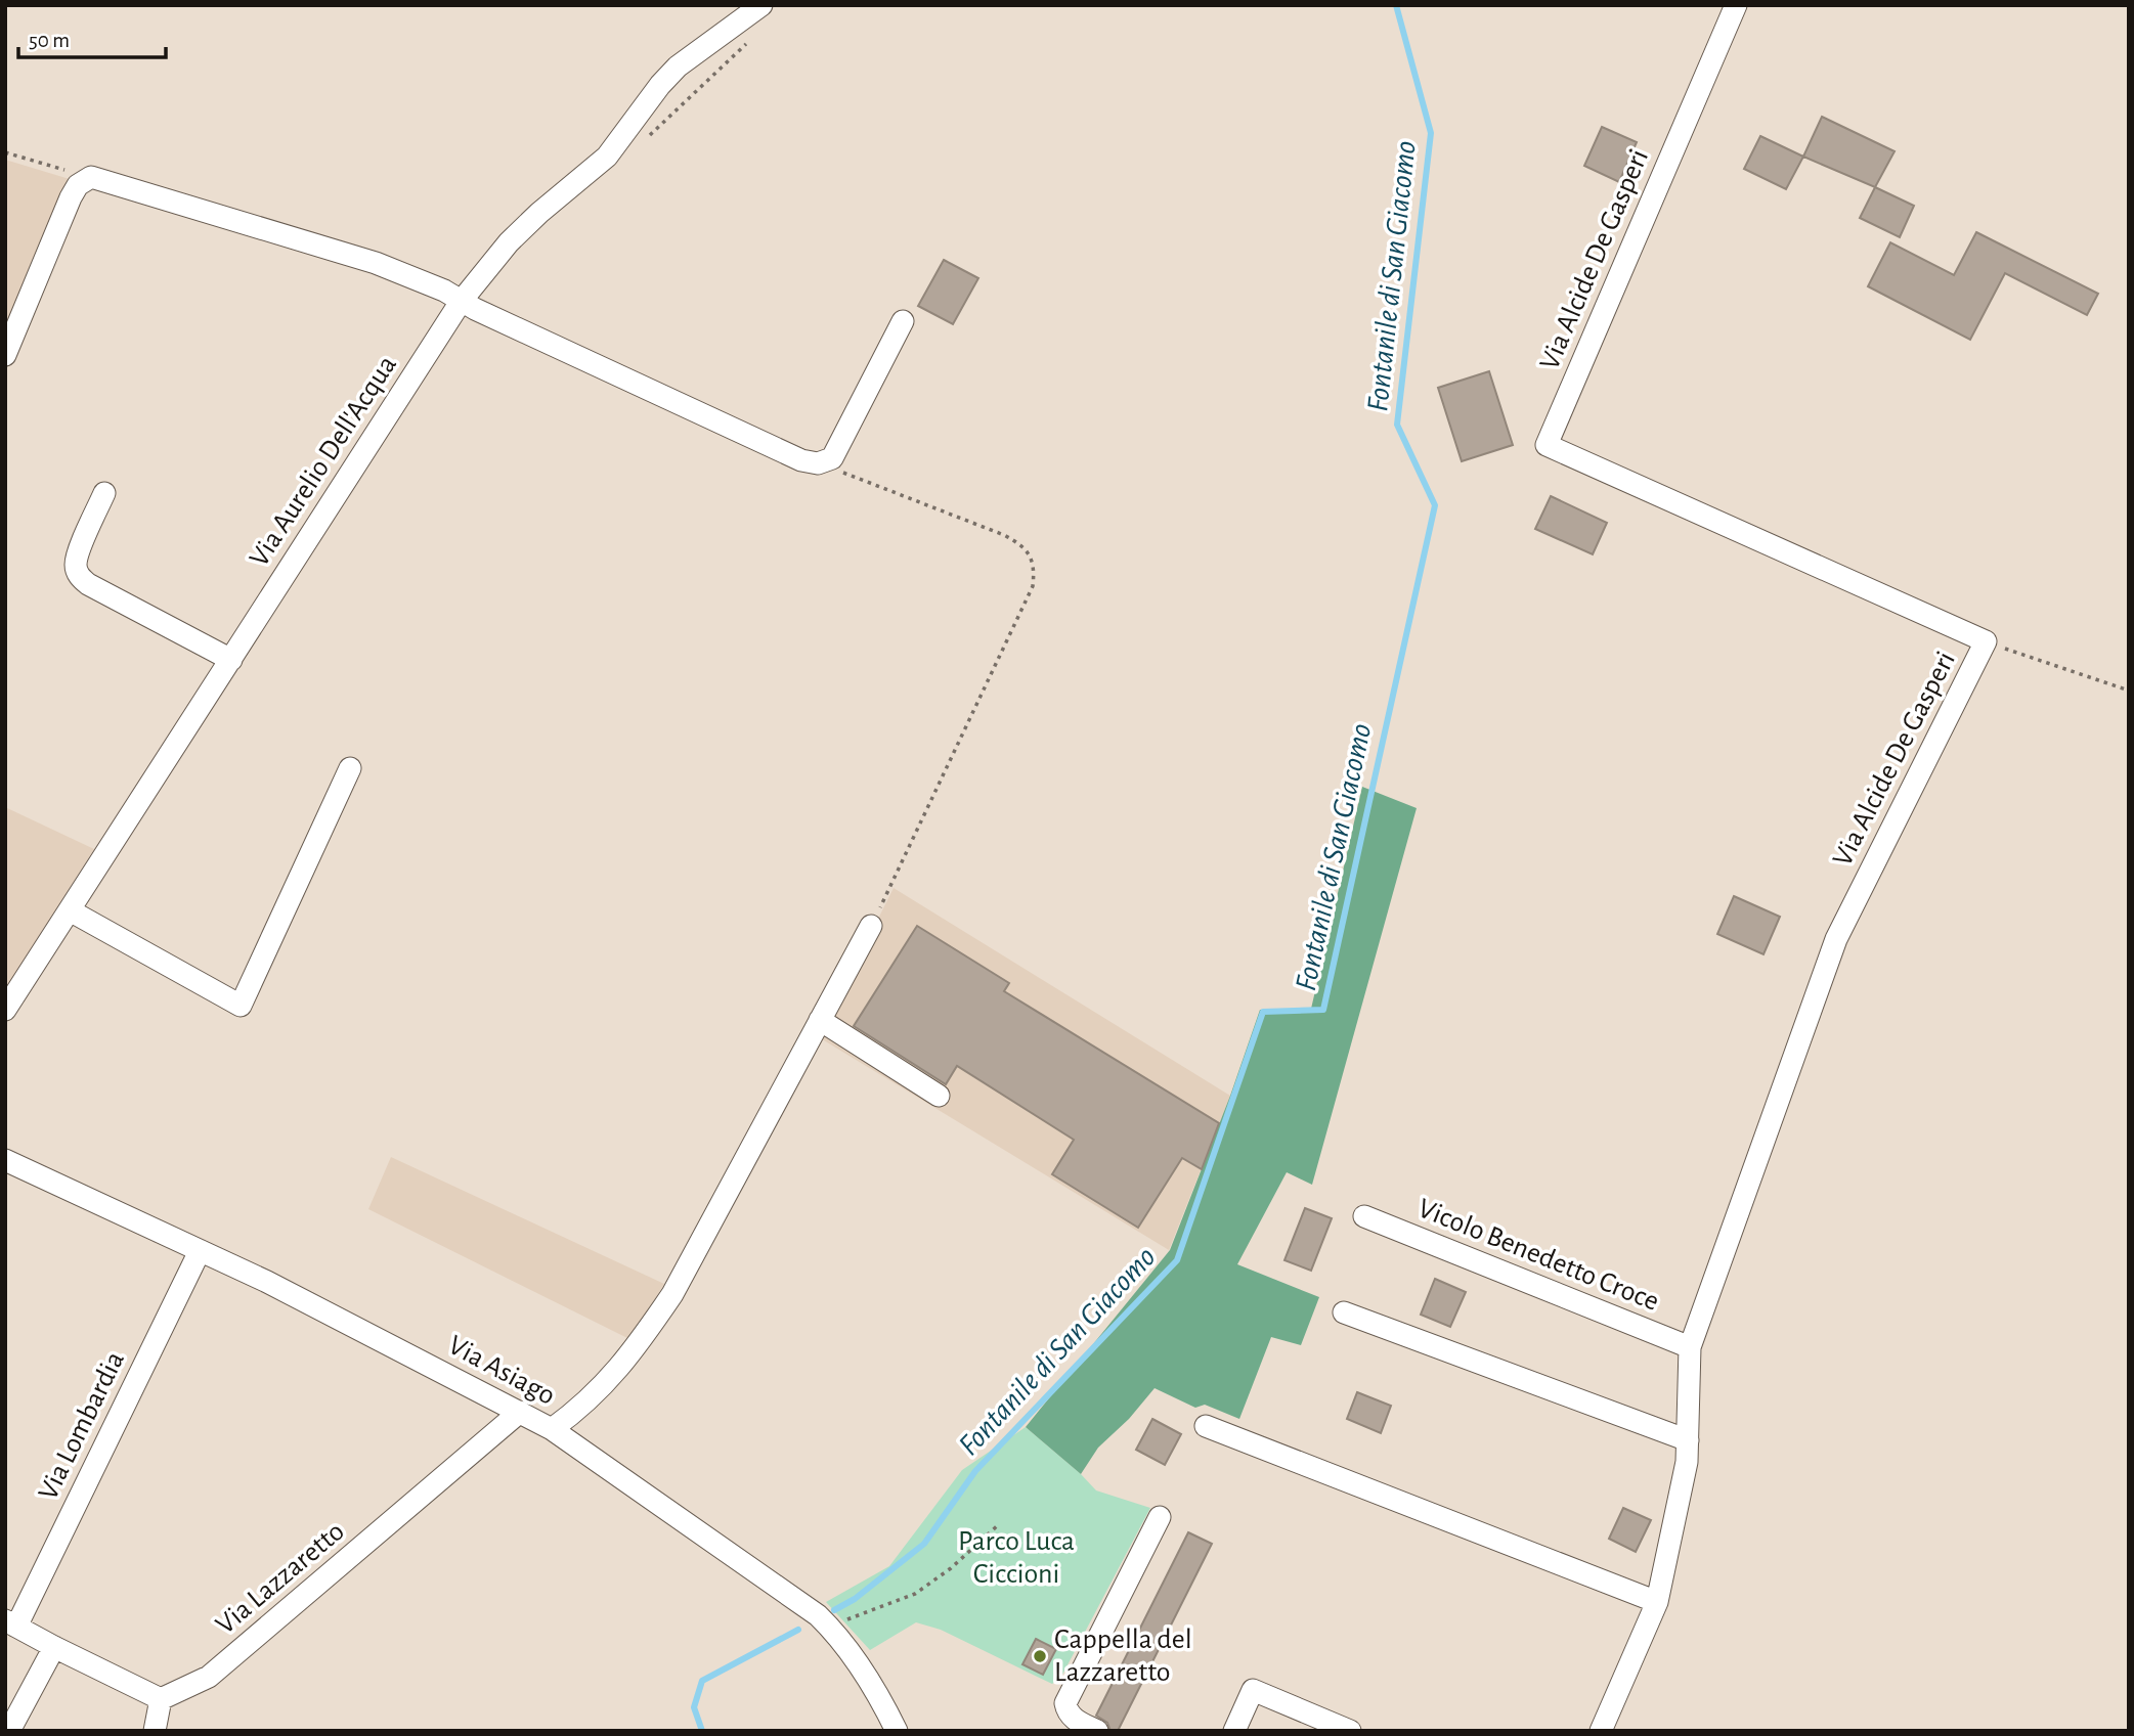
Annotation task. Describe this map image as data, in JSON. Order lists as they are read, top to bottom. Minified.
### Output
{"streets":{"street":["Via Alcide De Gasperi","Via Aurelio Dell'Acqua","Vicolo Benedetto Croce","Via Asiago","Via Lombardia","Via Lazzaretto"]},"crossings":[["Via Alcide De Gasperi","Vicolo Benedetto Croce"],["Via Asiago","Via Lombardia"],["Via Asiago","Via Lazzaretto"]],"water":["Fontanile di San Giacomo"],"parks":["Parco Luca Ciccioni"],"places":["Cappella del Lazzaretto"],"scale_bar":"50 m"}
